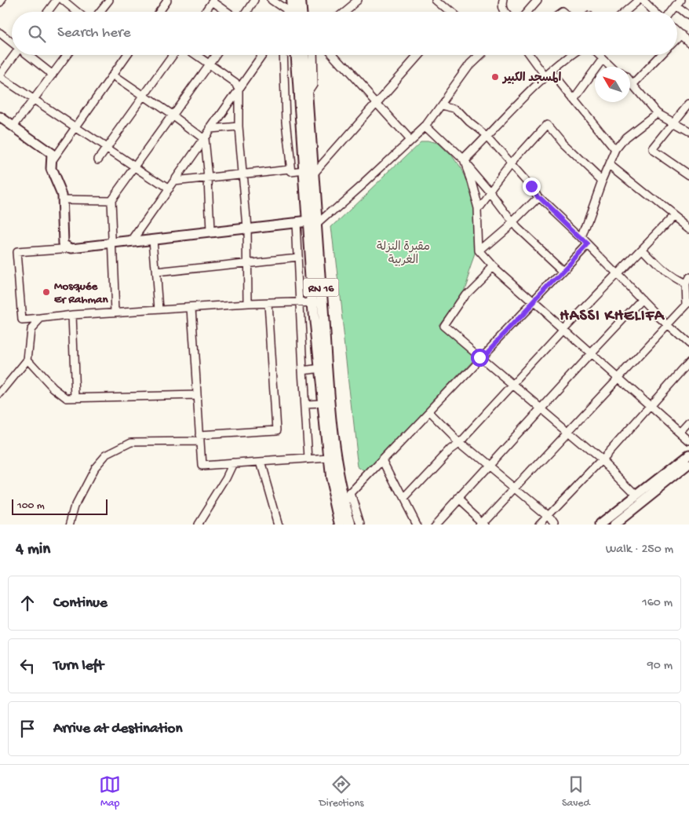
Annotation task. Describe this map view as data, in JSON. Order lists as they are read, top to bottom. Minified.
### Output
{"streets":{"main road":["RN 16"]},"districts":["HASSI KHELIFA"],"parks":["مقبرة النزلة الغربية"],"places":["المسجد الكبير","Mosquée Er Rahman"],"scale_bar":"100 m","north":"top left","page":{"search":"Search here","scale":"100 m","heading":["4 min","Walk · 250 m"],"list":[["Continue","160 m"],["Turn left","90 m"],"Arrive at destination"],"nav":["Map","Directions","Saved"]}}
